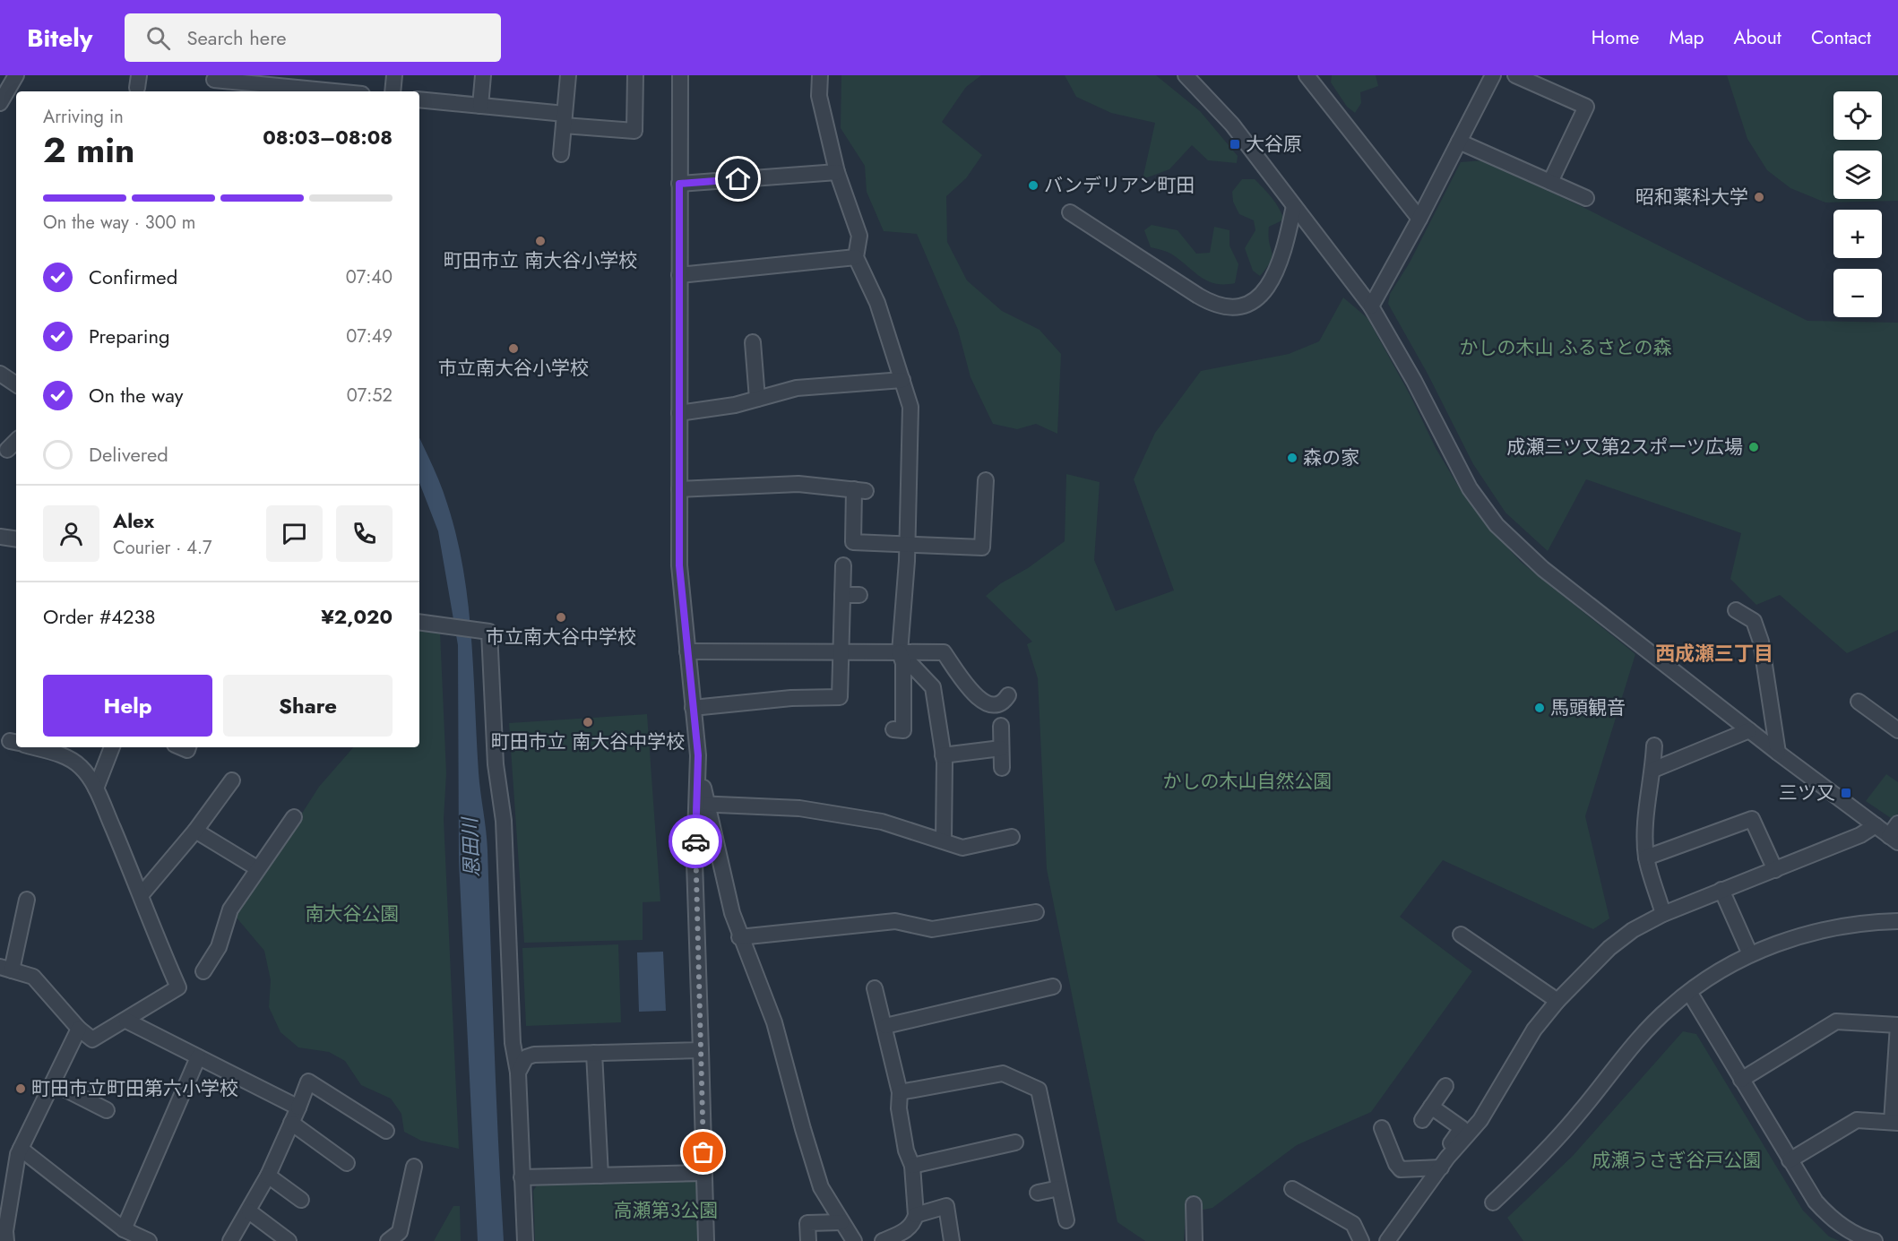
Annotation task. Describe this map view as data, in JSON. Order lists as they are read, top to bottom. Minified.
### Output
{"districts":["西成瀬三丁目"],"water":["恩田川"],"parks":["かしの木山 ふるさとの森","かしの木山自然公園","南大谷公園","成瀬うさぎ谷戸公園","高瀬第３公園"],"places":{"transit":["大谷原","三ツ又"],"other":["バンデリアン町田","昭和薬科大学","町田市立 南大谷小学校","市立南大谷小学校","成瀬三ツ又第2スポーツ広場","森の家","市立南大谷中学校","馬頭観音","町田市立 南大谷中学校","町田市立町田第六小学校"]},"page":{"header":"Bitely","search":"Search here","nav":["Home","Map","About","Contact"],"map_buttons":["+","−"],"heading":["2 min","Arriving in","08:03–08:08"],"panel":["Alex","Courier · 4.7","Order #4238","¥2,020"],"bar":"On the way · 300 m","list":[["Confirmed","07:40"],["Preparing","07:49"],["On the way","07:52"],"Delivered"],"buttons":["Help","Share"]}}
